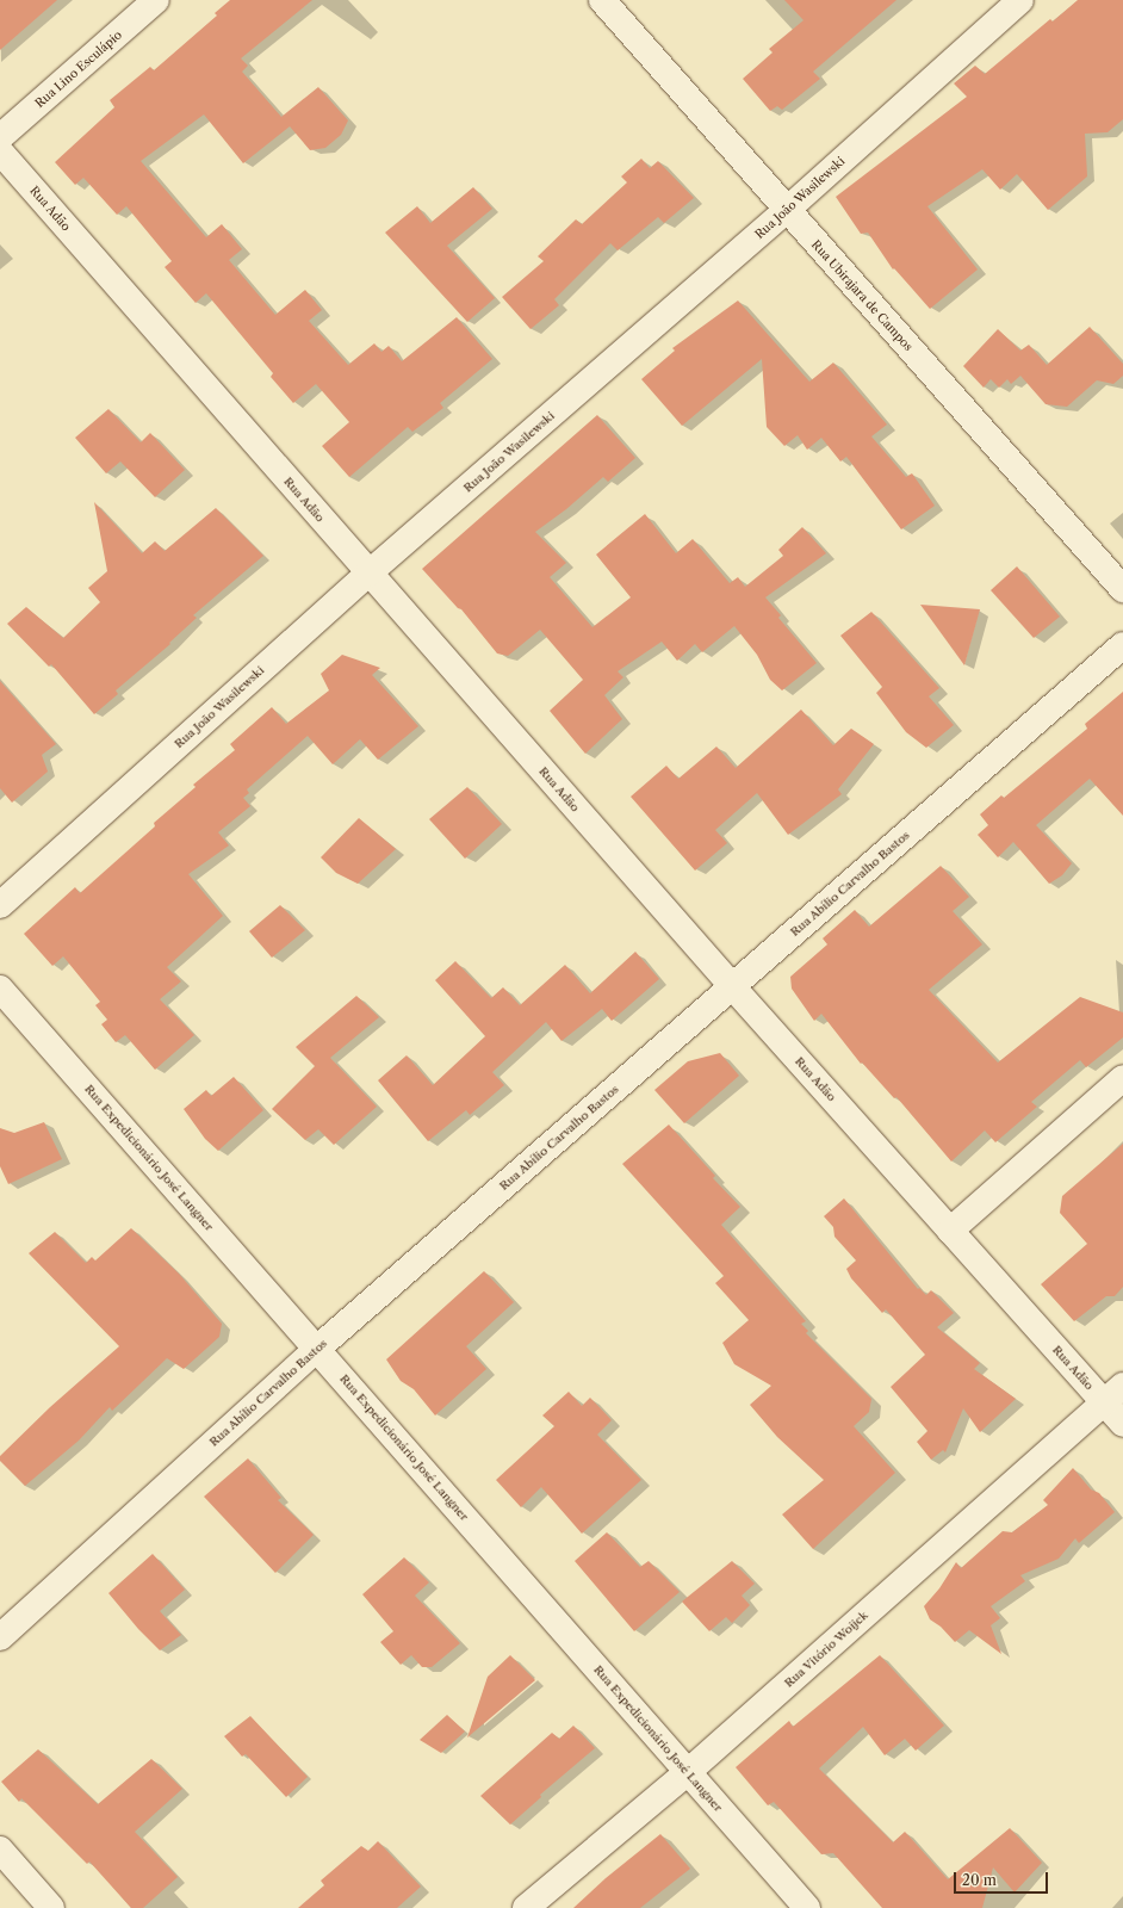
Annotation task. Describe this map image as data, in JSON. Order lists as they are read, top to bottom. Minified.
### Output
{"streets":{"street":["Rua Lino Esculápio","Rua João Wasilewski","Rua Adão","Rua Ubirajara de Campos","Rua Abílio Carvalho Bastos","Rua Expedicionário José Langner","Rua Vitório Woijck"]},"crossings":[["Rua João Wasilewski","Rua Adão"],["Rua João Wasilewski","Rua Ubirajara de Campos"],["Rua Adão","Rua Abílio Carvalho Bastos"],["Rua Adão","Rua Vitório Woijck"],["Rua Abílio Carvalho Bastos","Rua Expedicionário José Langner"],["Rua Expedicionário José Langner","Rua Vitório Woijck"]],"scale_bar":"20 m"}
